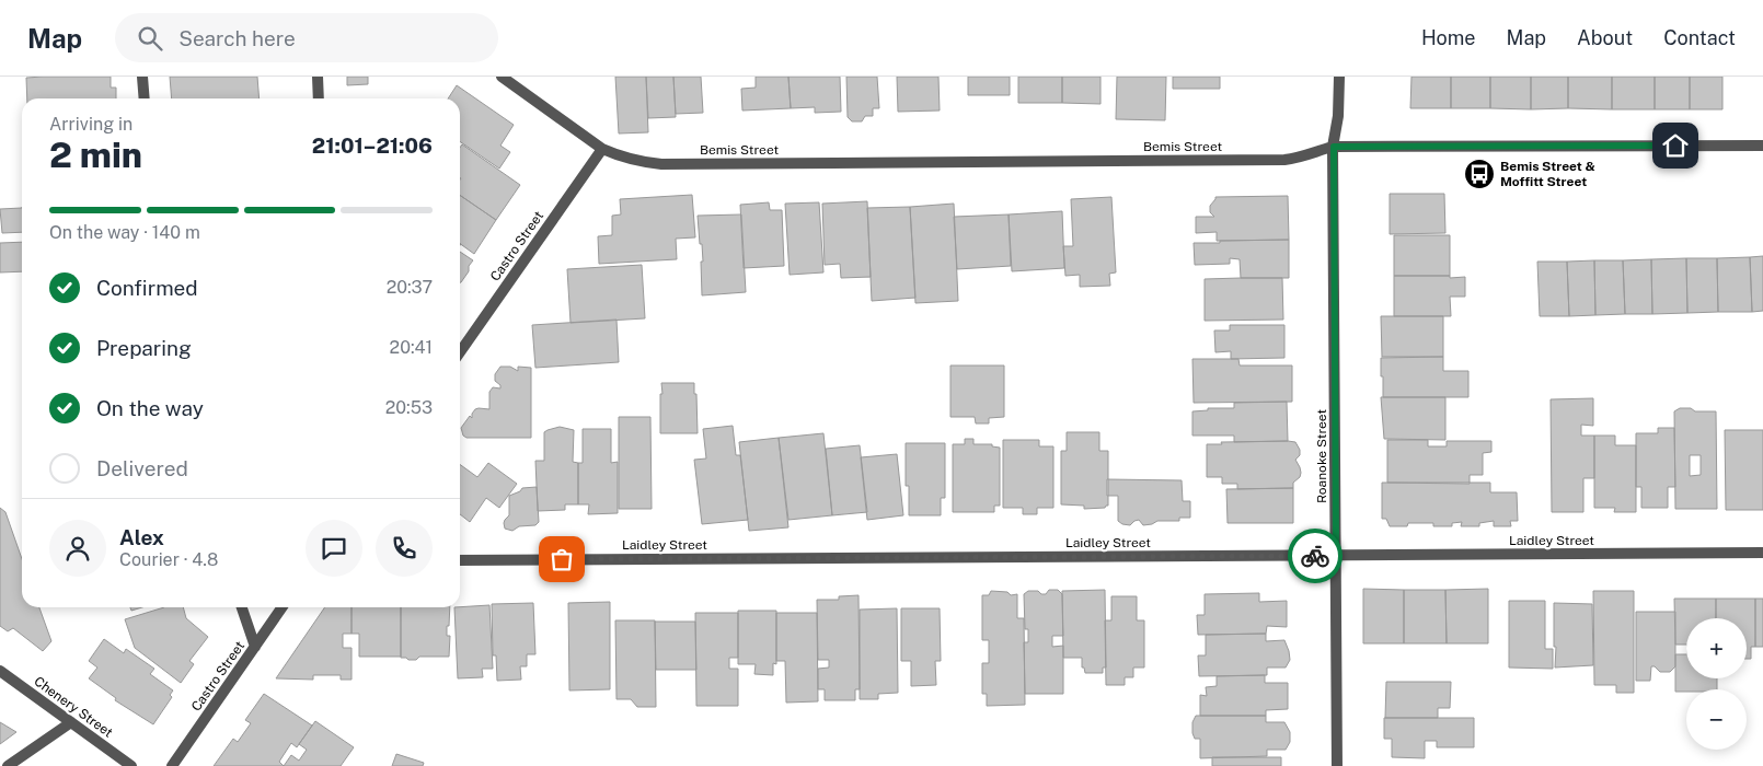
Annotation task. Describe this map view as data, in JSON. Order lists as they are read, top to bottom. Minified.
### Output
{"streets":{"street":["Bemis Street","Castro Street","Roanoke Street","Laidley Street","Chenery Street"]},"crossings":[["Bemis Street","Castro Street"],["Bemis Street","Roanoke Street"],["Roanoke Street","Laidley Street"]],"places":{"bus stop":["Bemis Street & Moffitt Street"]},"page":{"header":"Map","search":"Search here","nav":["Home","Map","About","Contact"],"heading":["2 min","Arriving in","21:01–21:06"],"panel":["Alex","Courier · 4.8"],"bar":"On the way · 140 m","list":[["Confirmed","20:37"],["Preparing","20:41"],["On the way","20:53"],"Delivered"],"map_buttons":["+","−"]}}
